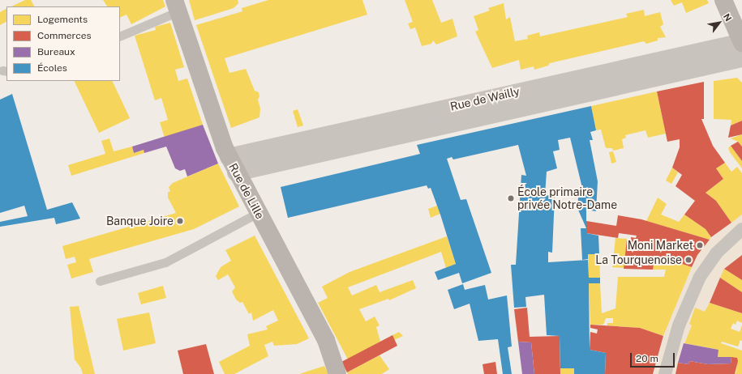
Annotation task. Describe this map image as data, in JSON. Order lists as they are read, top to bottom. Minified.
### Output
{"streets":{"main road":["Rue de Lille"],"street":["Rue de Wailly"]},"crossings":[["Rue de Wailly","Rue de Lille"]],"places":["École primaire privée Notre-Dame","Banque Joire","Moni Market","La Tourquenoise"],"legend":["Logements","Commerces","Bureaux","Écoles"],"scale_bar":"20 m","north":"top right"}
